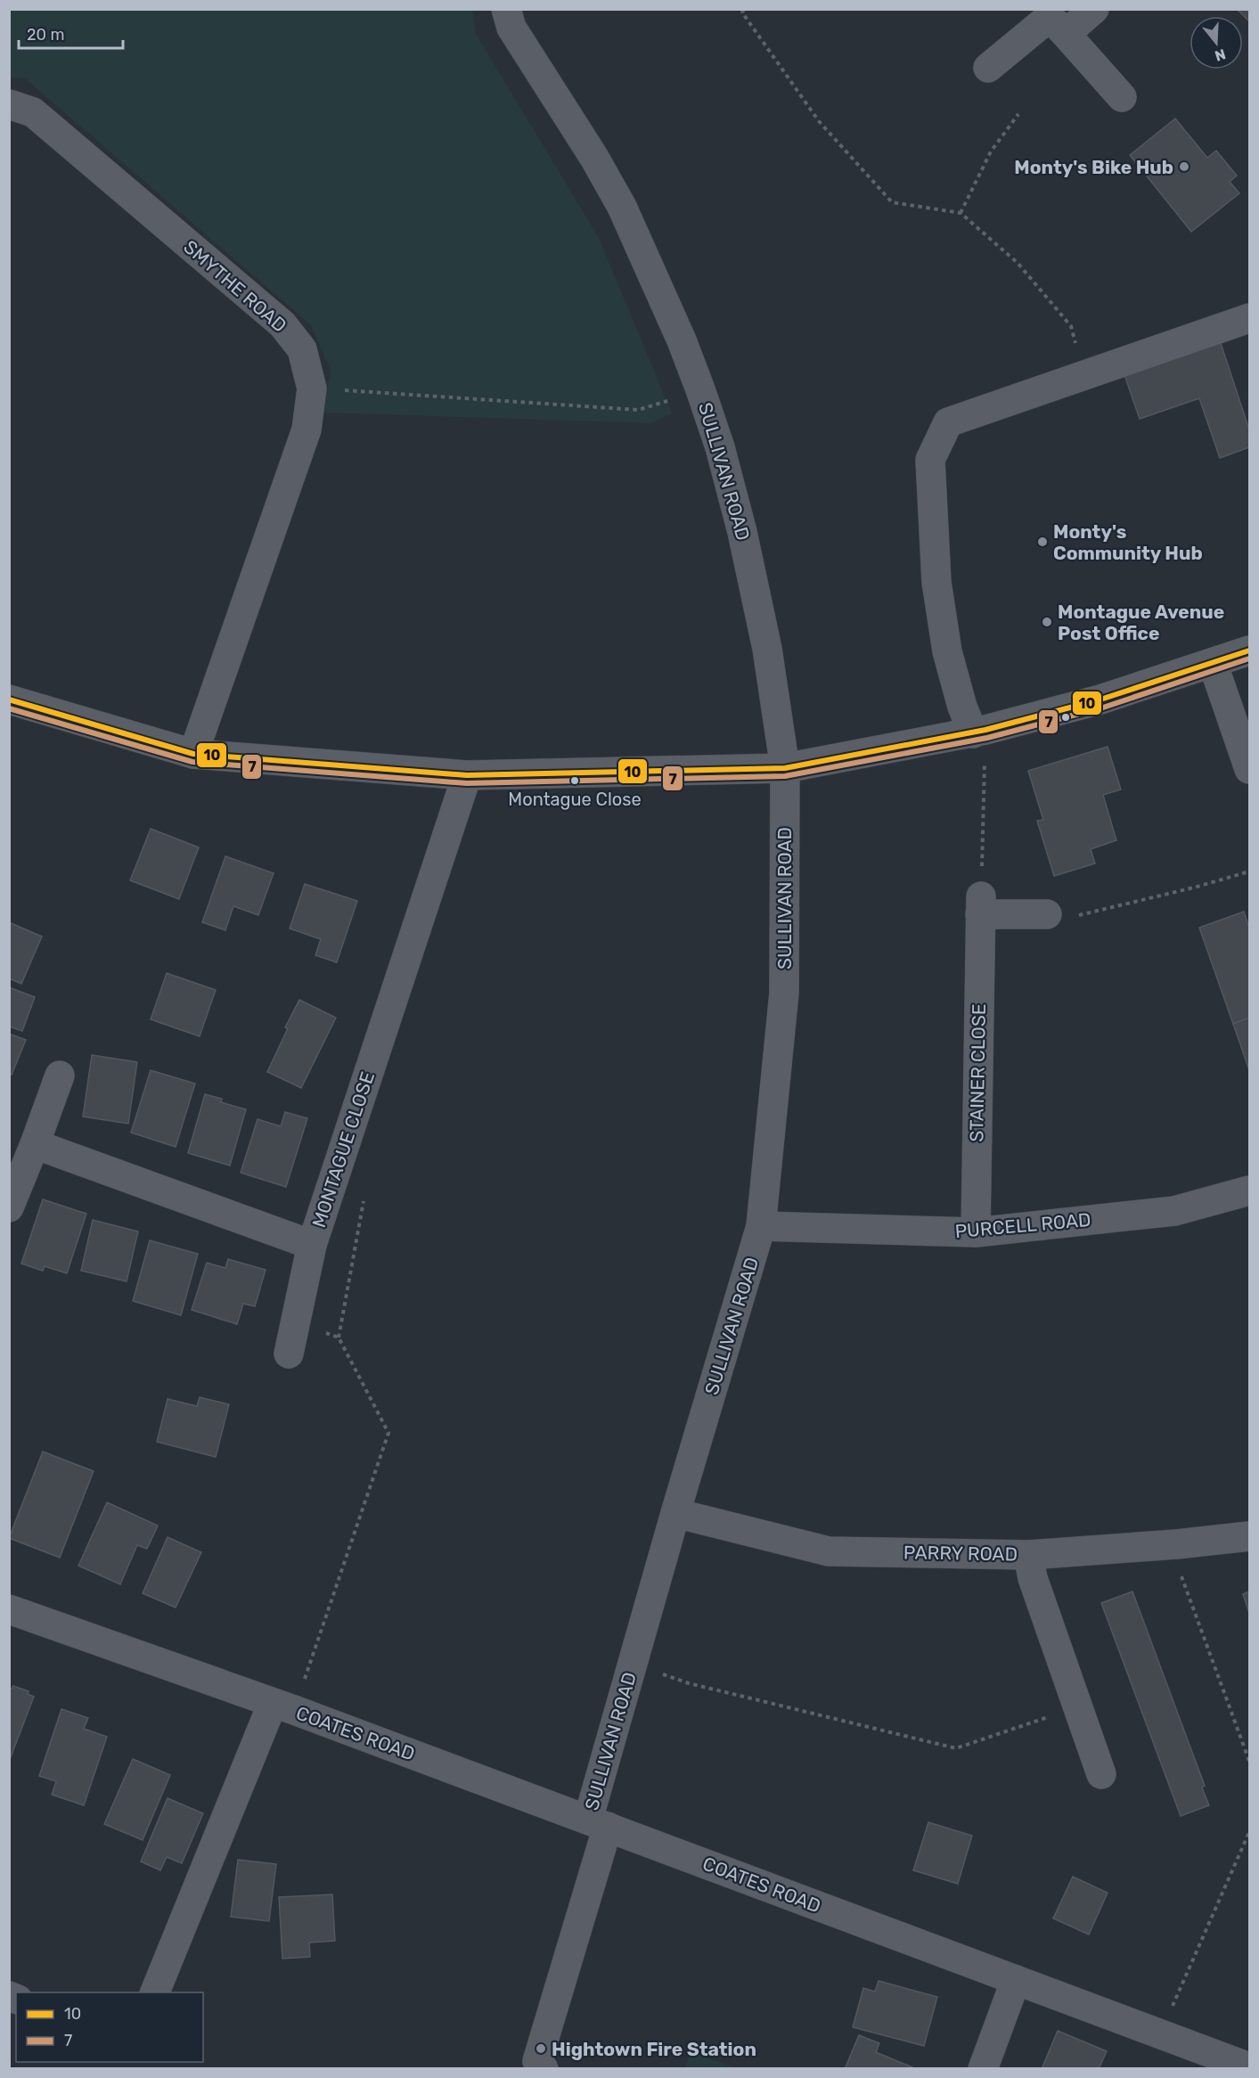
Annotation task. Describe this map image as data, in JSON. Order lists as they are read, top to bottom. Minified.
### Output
{"streets":{"street":["SMYTHE ROAD","SULLIVAN ROAD","STAINER CLOSE","MONTAGUE CLOSE","PURCELL ROAD","PARRY ROAD","COATES ROAD"]},"crossings":[["SULLIVAN ROAD","PURCELL ROAD"],["SULLIVAN ROAD","PARRY ROAD"],["SULLIVAN ROAD","COATES ROAD"],["STAINER CLOSE","PURCELL ROAD"]],"places":["Monty's Bike Hub","Monty's Community Hub","Montague Avenue Post Office","Montague Close","Hightown Fire Station"],"lines":["transit line 10","transit line 7"],"legend":["10","7"],"scale_bar":"20 m","north":"bottom"}
